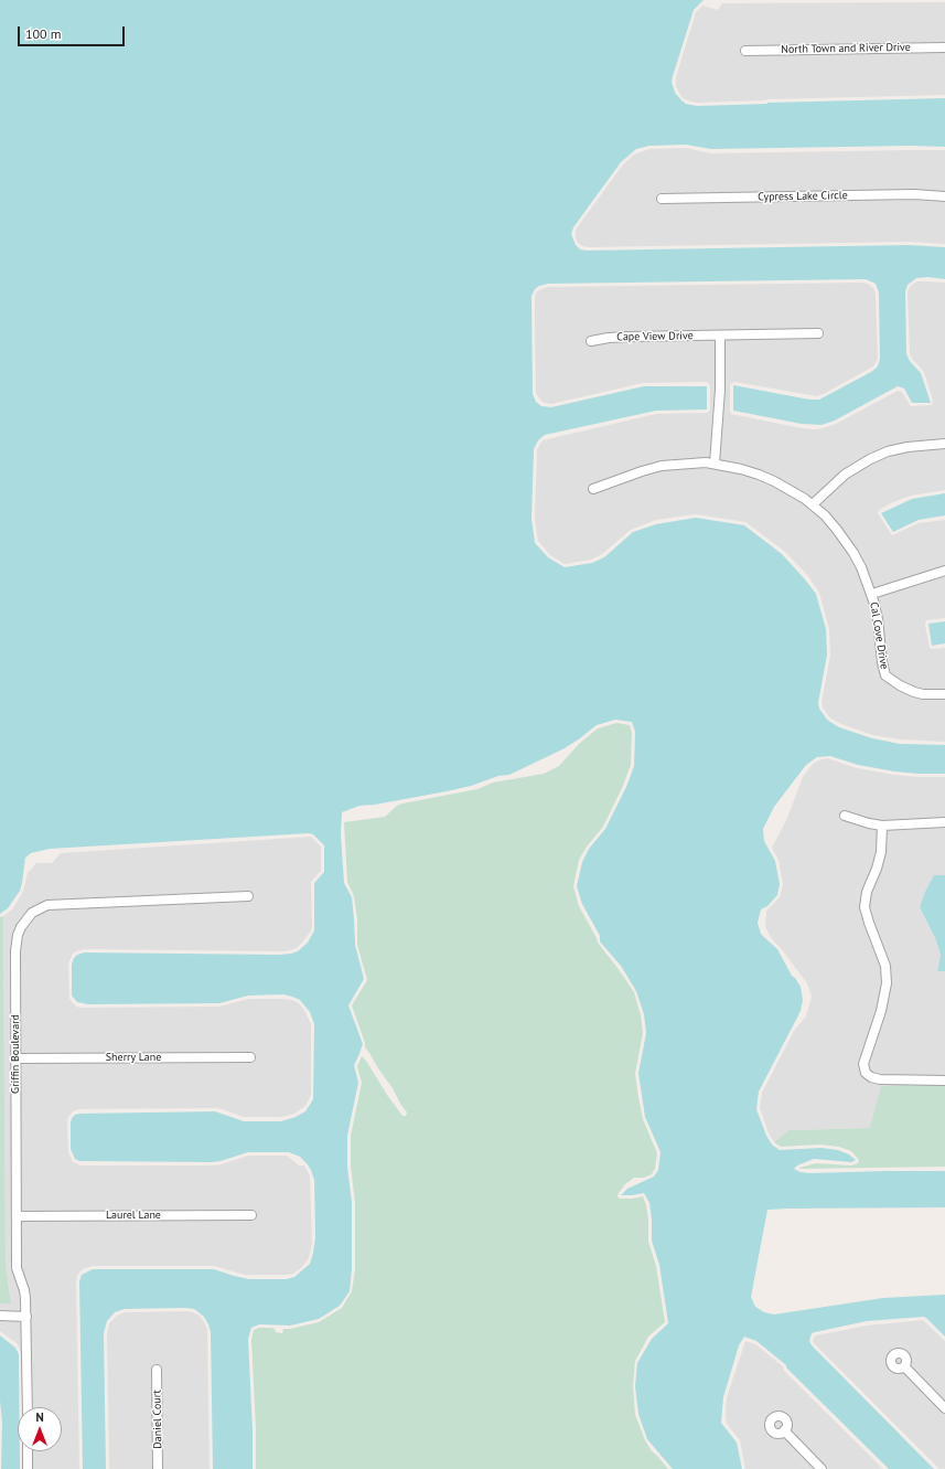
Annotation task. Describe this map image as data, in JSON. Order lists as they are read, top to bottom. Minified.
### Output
{"streets":{"street":["North Town and River Drive","Cypress Lake Circle","Cape View Drive","Cal Cove Drive","Griffin Boulevard","Sherry Lane","Laurel Lane","Daniel Court"]},"crossings":[["Griffin Boulevard","Sherry Lane"],["Griffin Boulevard","Laurel Lane"]],"scale_bar":"100 m","north":"top"}
